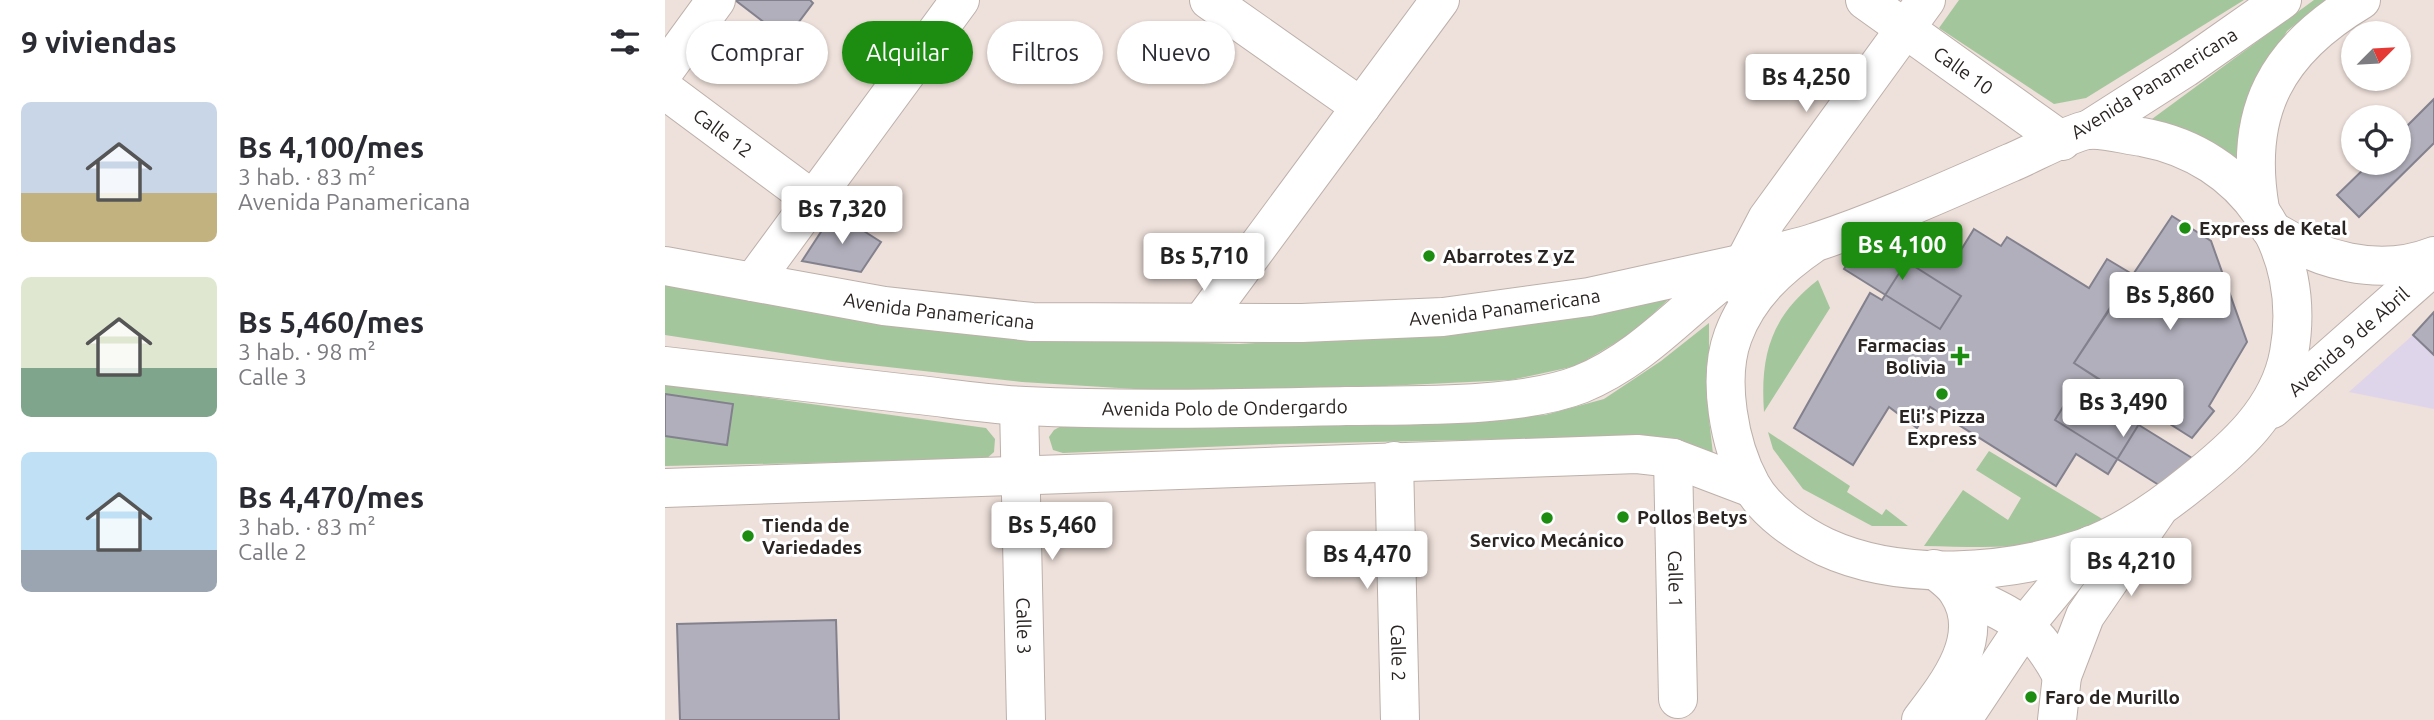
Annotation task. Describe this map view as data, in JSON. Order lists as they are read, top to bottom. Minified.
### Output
{"streets":{"main road":["Calle 10","Avenida Panamericana","Calle 12","Avenida 9 de Abril","Avenida Polo de Ondergardo","Calle 1","Calle 3","Calle 2"]},"crossings":[["Calle 10","Avenida Panamericana"],["Avenida Panamericana","Avenida Polo de Ondergardo"],["Avenida Polo de Ondergardo","Calle 3"]],"places":{"other":["Express de Ketal","Abarrotes Z yZ","Eli's Pizza Express","Pollos Betys","Servico Mecánico","Tienda de Variedades","Faro de Murillo"],"health":["Farmacias Bolivia"]},"north":"top right","page":{"heading":"9 viviendas","chip":["Comprar","Alquilar","Filtros","Nuevo"],"price":["Bs 4,250","Bs 7,320","Bs 4,100","Bs 5,710","Bs 5,860","Bs 3,490","Bs 5,460","Bs 4,470","Bs 4,210"],"list":[{"name":"Bs 4,100/mes","note":"3 hab. · 83 m² · Avenida Panamericana"},{"name":"Bs 5,460/mes","note":"3 hab. · 98 m² · Calle 3"},{"name":"Bs 4,470/mes","note":"3 hab. · 83 m² · Calle 2"}]}}
